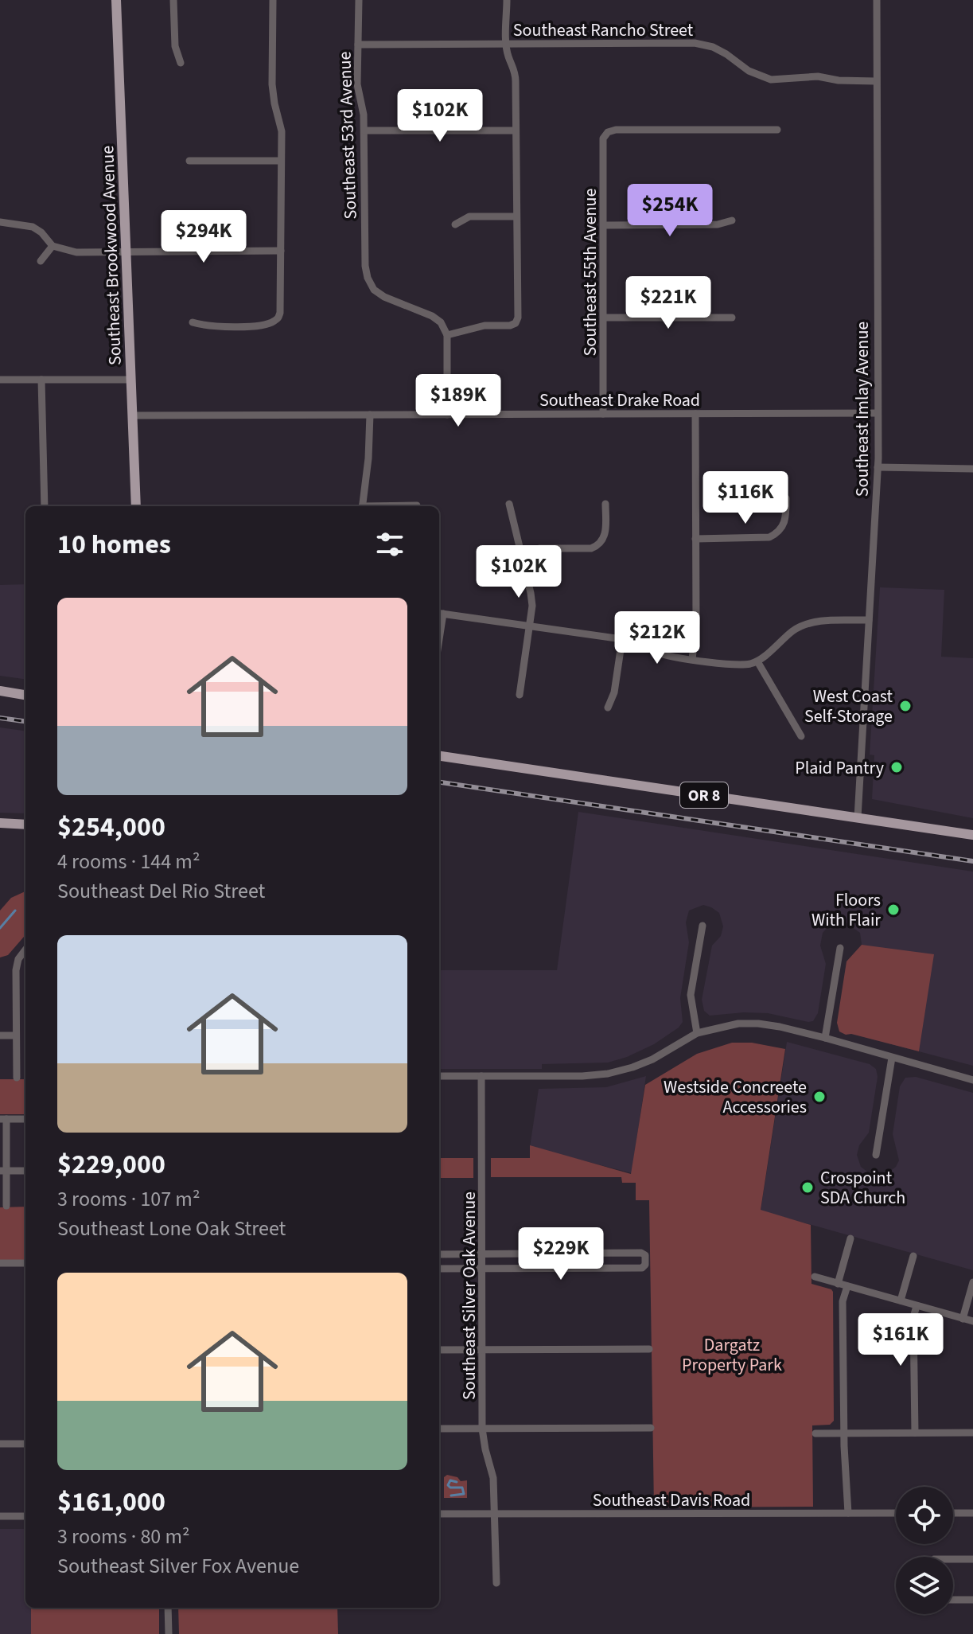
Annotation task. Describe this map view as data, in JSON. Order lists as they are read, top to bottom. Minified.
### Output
{"streets":{"main road":["Southeast Brookwood Avenue","OR 8"],"street":["Southeast Rancho Street","Southeast 53rd Avenue","Southeast 55th Avenue","Southeast Drake Road","Southeast Imlay Avenue","Southeast Silver Oak Avenue","Southeast Davis Road"]},"crossings":[["Southeast Rancho Street","Southeast 53rd Avenue"],["Southeast Rancho Street","Southeast Imlay Avenue"],["Southeast Brookwood Avenue","Southeast Drake Road"],["Southeast 55th Avenue","Southeast Drake Road"],["Southeast Drake Road","Southeast Imlay Avenue"],["Southeast Imlay Avenue","OR 8"],["Southeast Silver Oak Avenue","Southeast Davis Road"]],"parks":["Dargatz Property Park"],"places":["West Coast Self-Storage","Plaid Pantry","Floors With Flair","Westside Concreete Accessories","Crospoint SDA Church"],"page":{"price":["$102K","$254K","$294K","$221K","$189K","$116K","$102K","$212K","$229K","$161K"],"heading":"10 homes","list":[{"name":"$254,000","note":"4 rooms · 144 m² · Southeast Del Rio Street"},{"name":"$229,000","note":"3 rooms · 107 m² · Southeast Lone Oak Street"},{"name":"$161,000","note":"3 rooms · 80 m² · Southeast Silver Fox Avenue"}]}}
